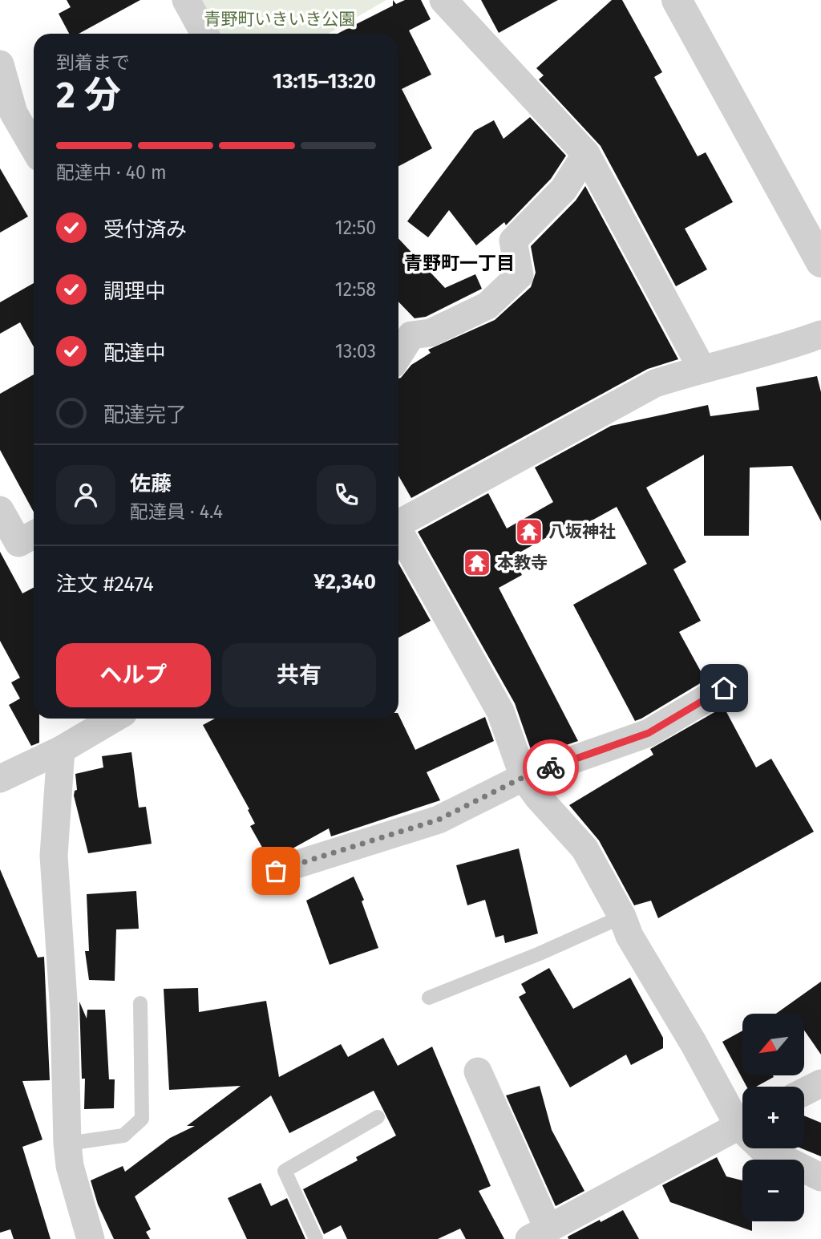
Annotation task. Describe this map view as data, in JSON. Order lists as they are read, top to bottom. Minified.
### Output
{"districts":["青野町一丁目"],"parks":["青野町いきいき公園"],"places":{"temple":["八坂神社","本教寺"]},"north":"bottom left","page":{"heading":["2 分","到着まで","13:15–13:20"],"panel":["佐藤","配達員 · 4.4","注文 #2474","¥2,340"],"bar":"配達中 · 40 m","list":[["受付済み","12:50"],["調理中","12:58"],["配達中","13:03"],"配達完了"],"buttons":["ヘルプ","共有"],"map_buttons":["+","−"]}}
